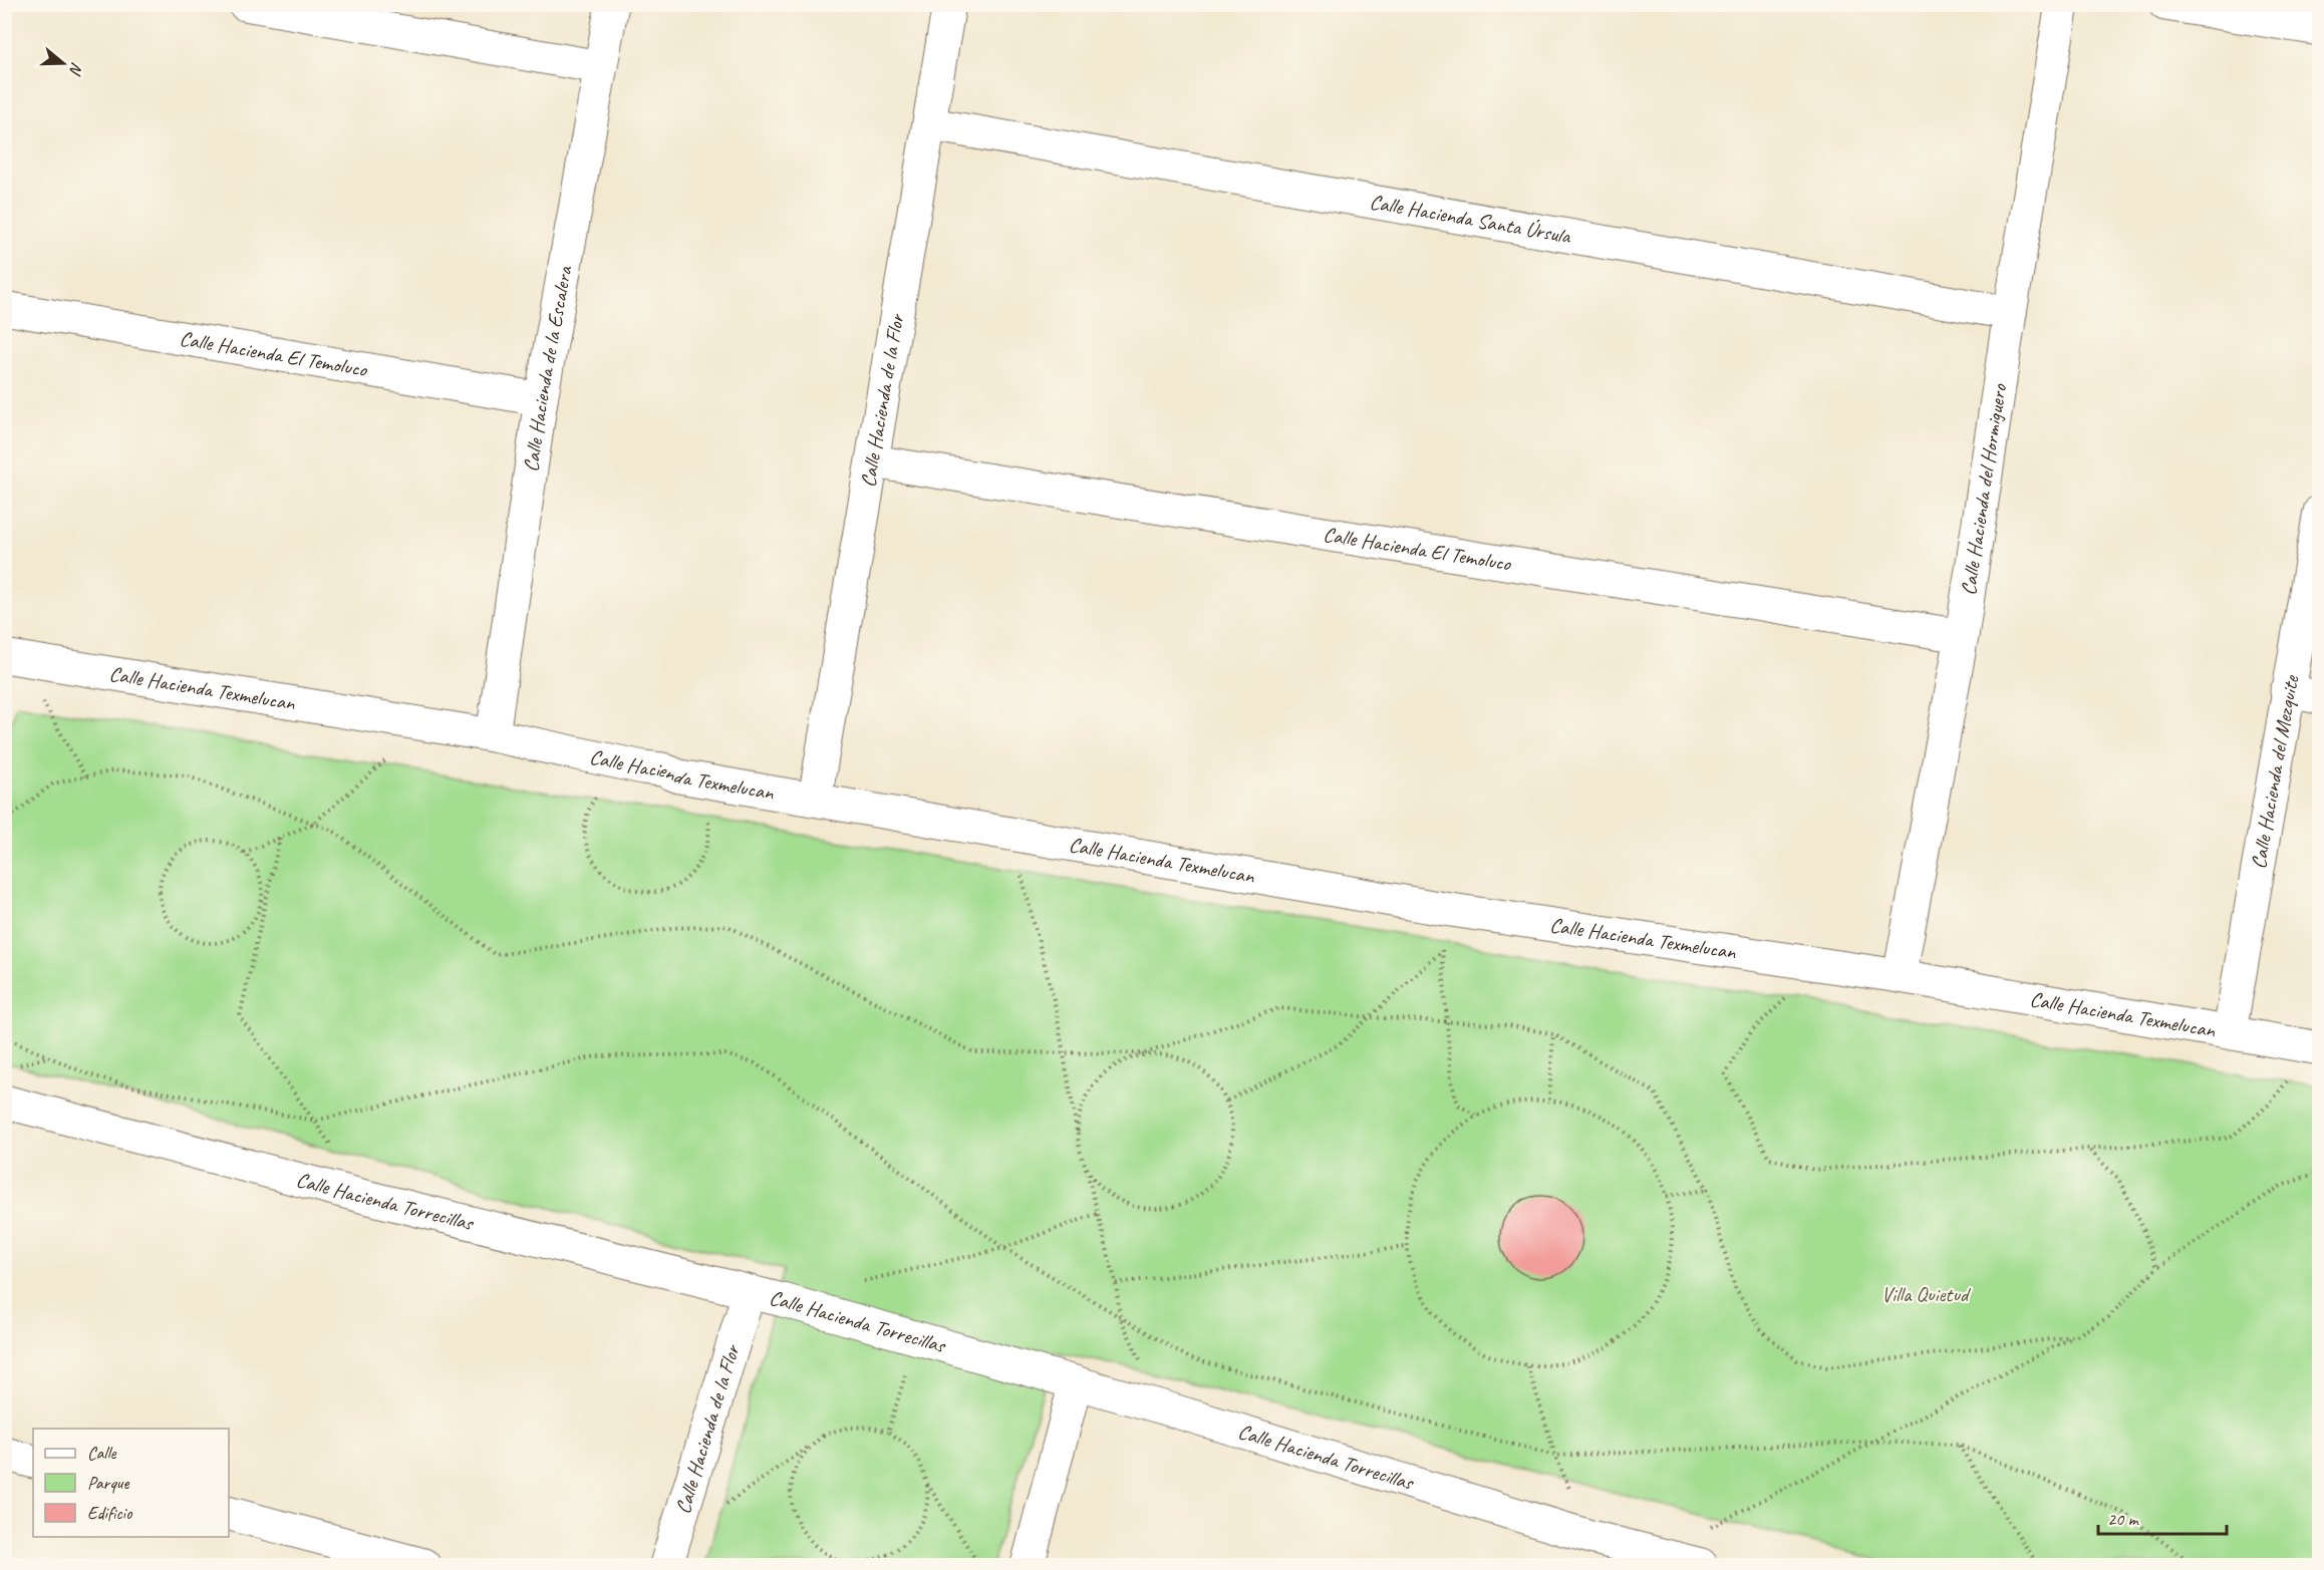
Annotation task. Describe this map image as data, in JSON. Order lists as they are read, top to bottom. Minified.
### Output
{"streets":{"street":["Calle Hacienda Santa Úrsula","Calle Hacienda El Temoluco","Calle Hacienda de la Escalera","Calle Hacienda de la Flor","Calle Hacienda del Hormiguero","Calle Hacienda Texmelucan","Calle Hacienda del Mezquite","Calle Hacienda Torrecillas"]},"crossings":[["Calle Hacienda Santa Úrsula","Calle Hacienda de la Flor"],["Calle Hacienda Santa Úrsula","Calle Hacienda del Hormiguero"],["Calle Hacienda El Temoluco","Calle Hacienda de la Escalera"],["Calle Hacienda El Temoluco","Calle Hacienda de la Flor"],["Calle Hacienda El Temoluco","Calle Hacienda del Hormiguero"],["Calle Hacienda de la Escalera","Calle Hacienda Texmelucan"],["Calle Hacienda de la Flor","Calle Hacienda Texmelucan"],["Calle Hacienda de la Flor","Calle Hacienda Torrecillas"],["Calle Hacienda del Hormiguero","Calle Hacienda Texmelucan"],["Calle Hacienda Texmelucan","Calle Hacienda del Mezquite"]],"parks":["Villa Quietud"],"legend":["Calle","Parque","Edificio"],"scale_bar":"20 m","north":"right"}
